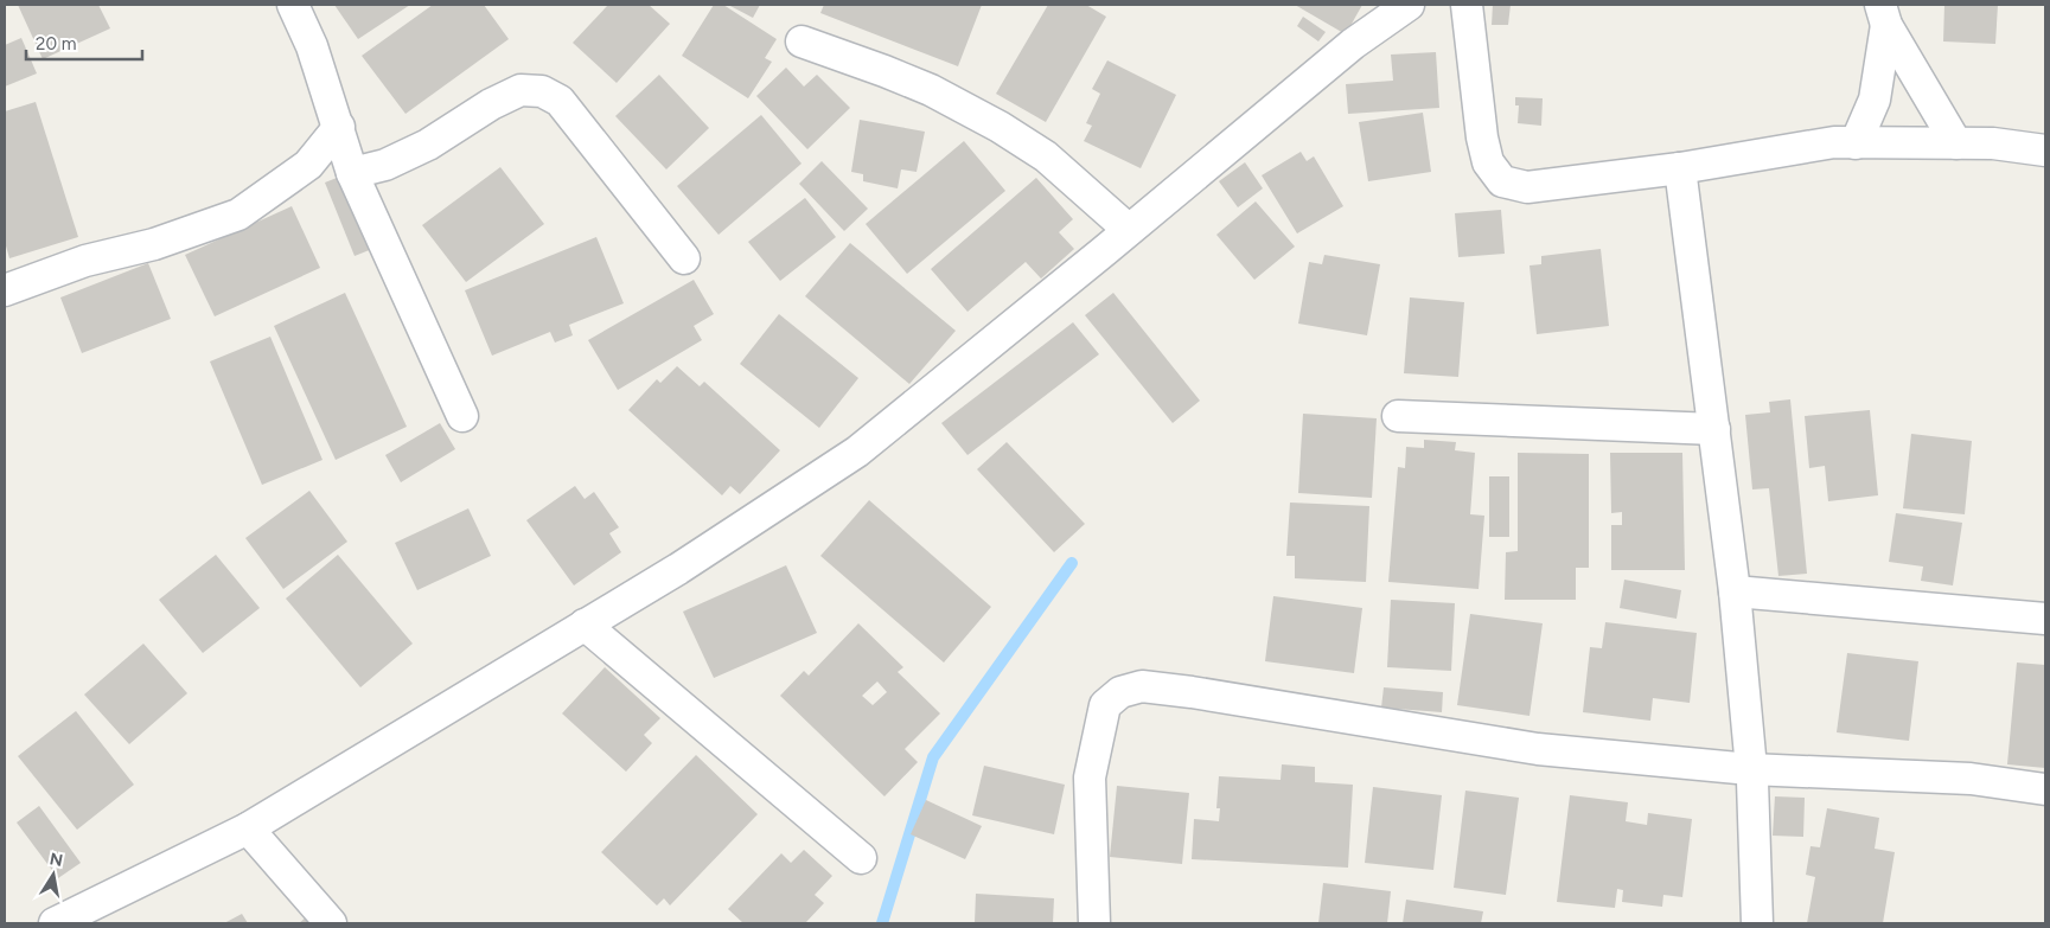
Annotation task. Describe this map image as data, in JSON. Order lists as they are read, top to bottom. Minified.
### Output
{"scale_bar":"20 m","north":"top"}
